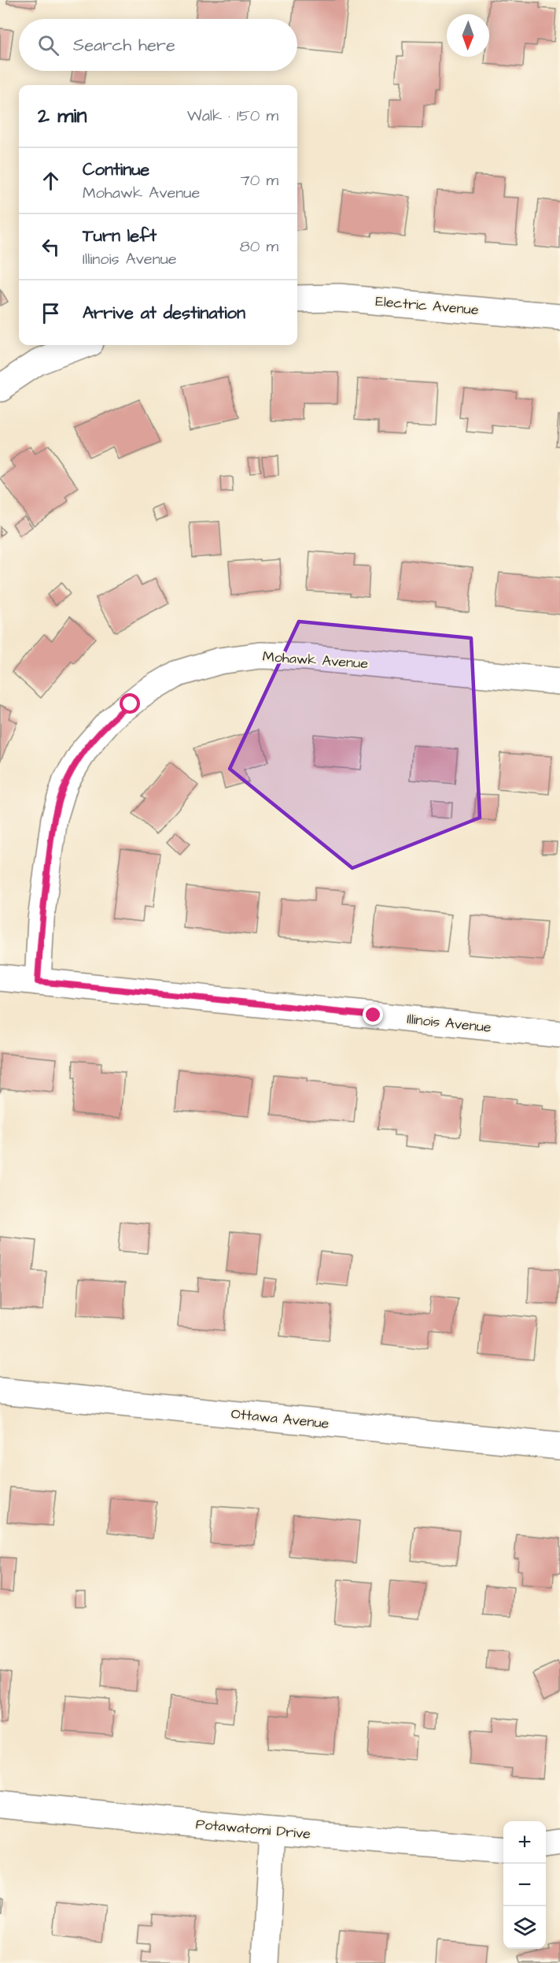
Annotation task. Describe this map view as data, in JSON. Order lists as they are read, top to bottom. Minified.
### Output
{"streets":{"street":["Electric Avenue","Mohawk Avenue","Illinois Avenue","Ottawa Avenue","Potawatomi Drive"]},"crossings":[["Mohawk Avenue","Illinois Avenue"]],"north":"bottom","page":{"search":"Search here","heading":["2 min","Walk · 150 m"],"list":[["Continue","Mohawk Avenue","70 m"],["Turn left","Illinois Avenue","80 m"],"Arrive at destination"],"map_buttons":["+","−"]}}
